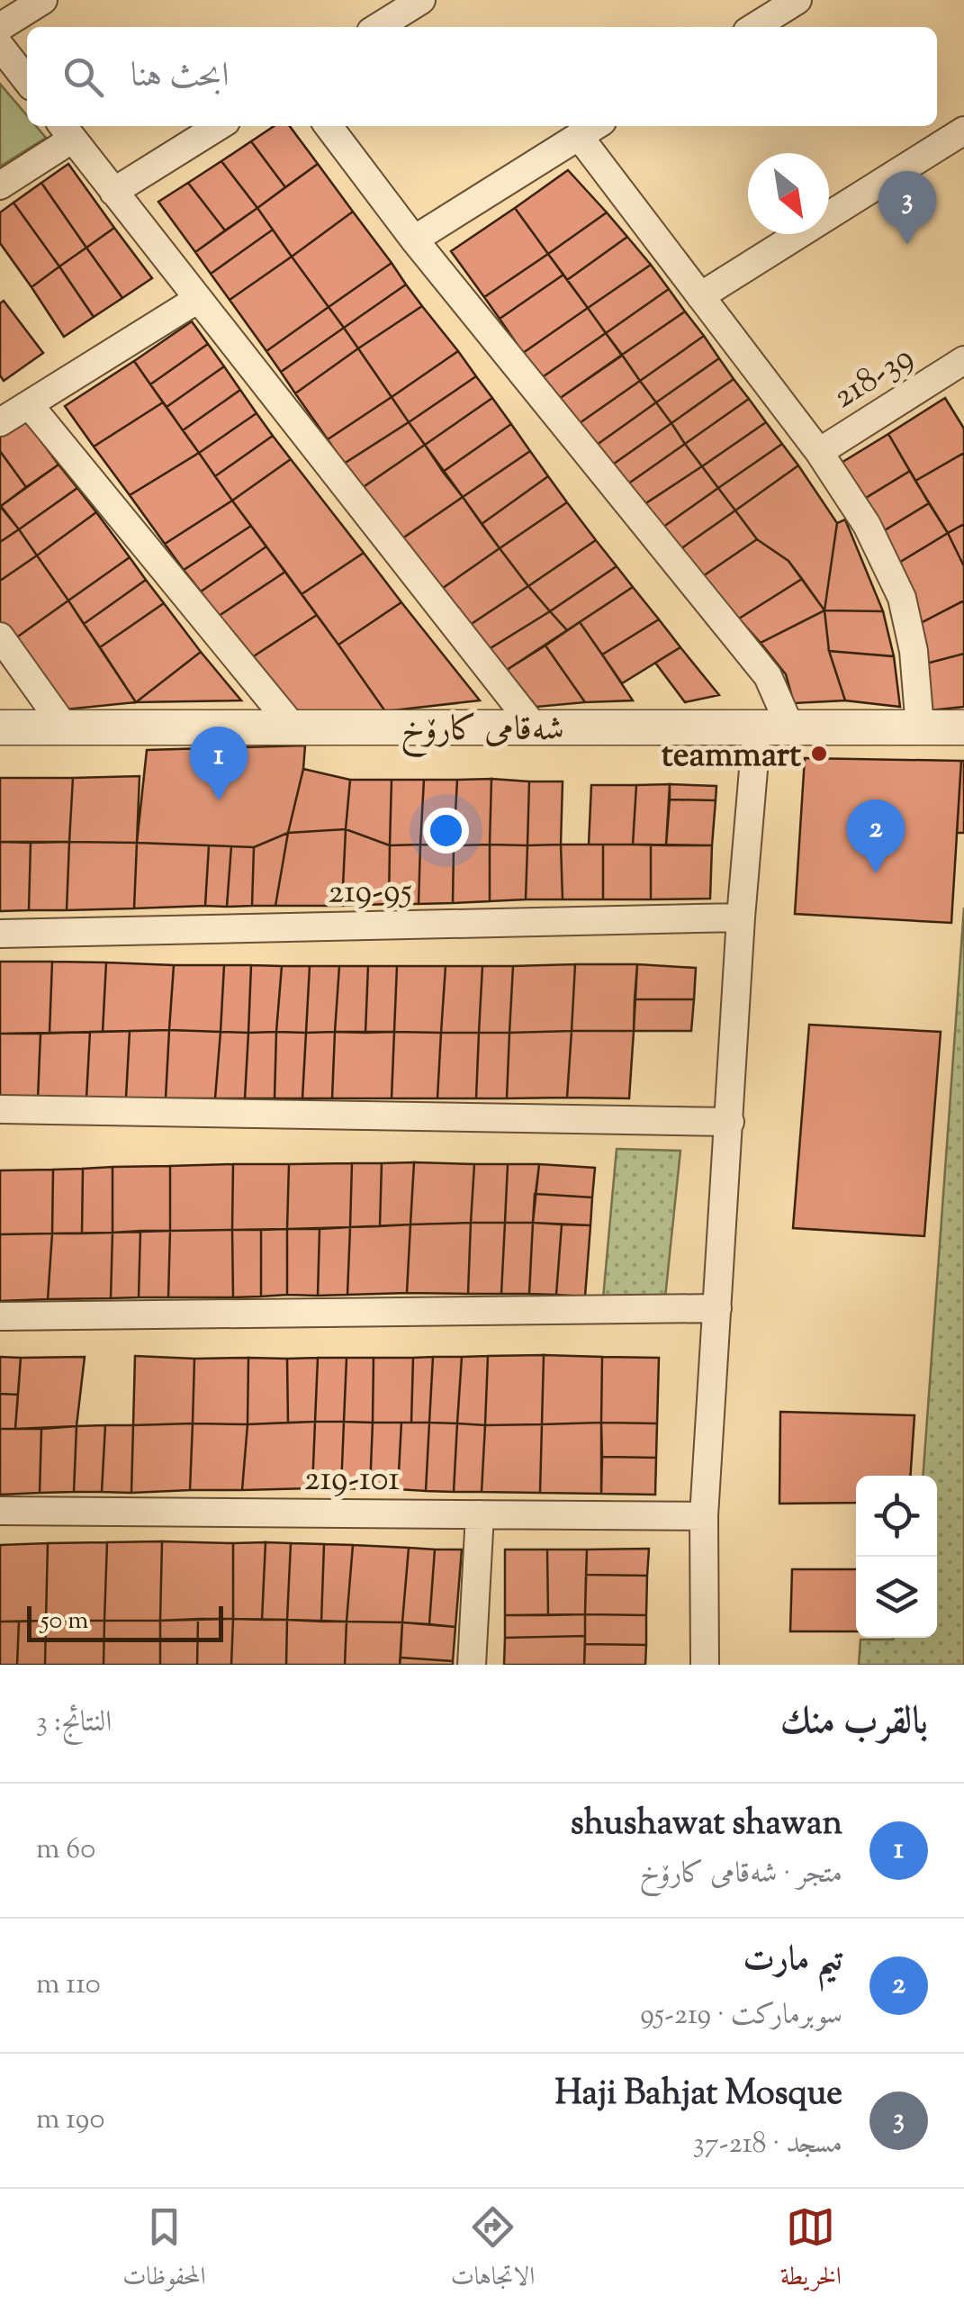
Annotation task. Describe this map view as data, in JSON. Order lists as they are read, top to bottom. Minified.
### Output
{"streets":{"street":["218-39","شەقامی کارۆخ","219-95","219-101"]},"places":["teammart"],"scale_bar":"50 m","north":"bottom right","page":{"search":"ابحث هنا","pins":["3","1","2"],"scale":"50 m","heading":["بالقرب منك","النتائج: 3"],"list":[{"mark":"1","name":"shushawat shawan","note":"متجر · شەقامی کارۆخ","value":"60 m"},{"mark":"2","name":"تيم مارت","note":"سوبرماركت · 219-95","value":"110 m"},{"mark":"3","name":"Haji Bahjat Mosque","note":"مسجد · 218-37","value":"190 m"}],"nav":["الخريطة","الاتجاهات","المحفوظات"]}}
